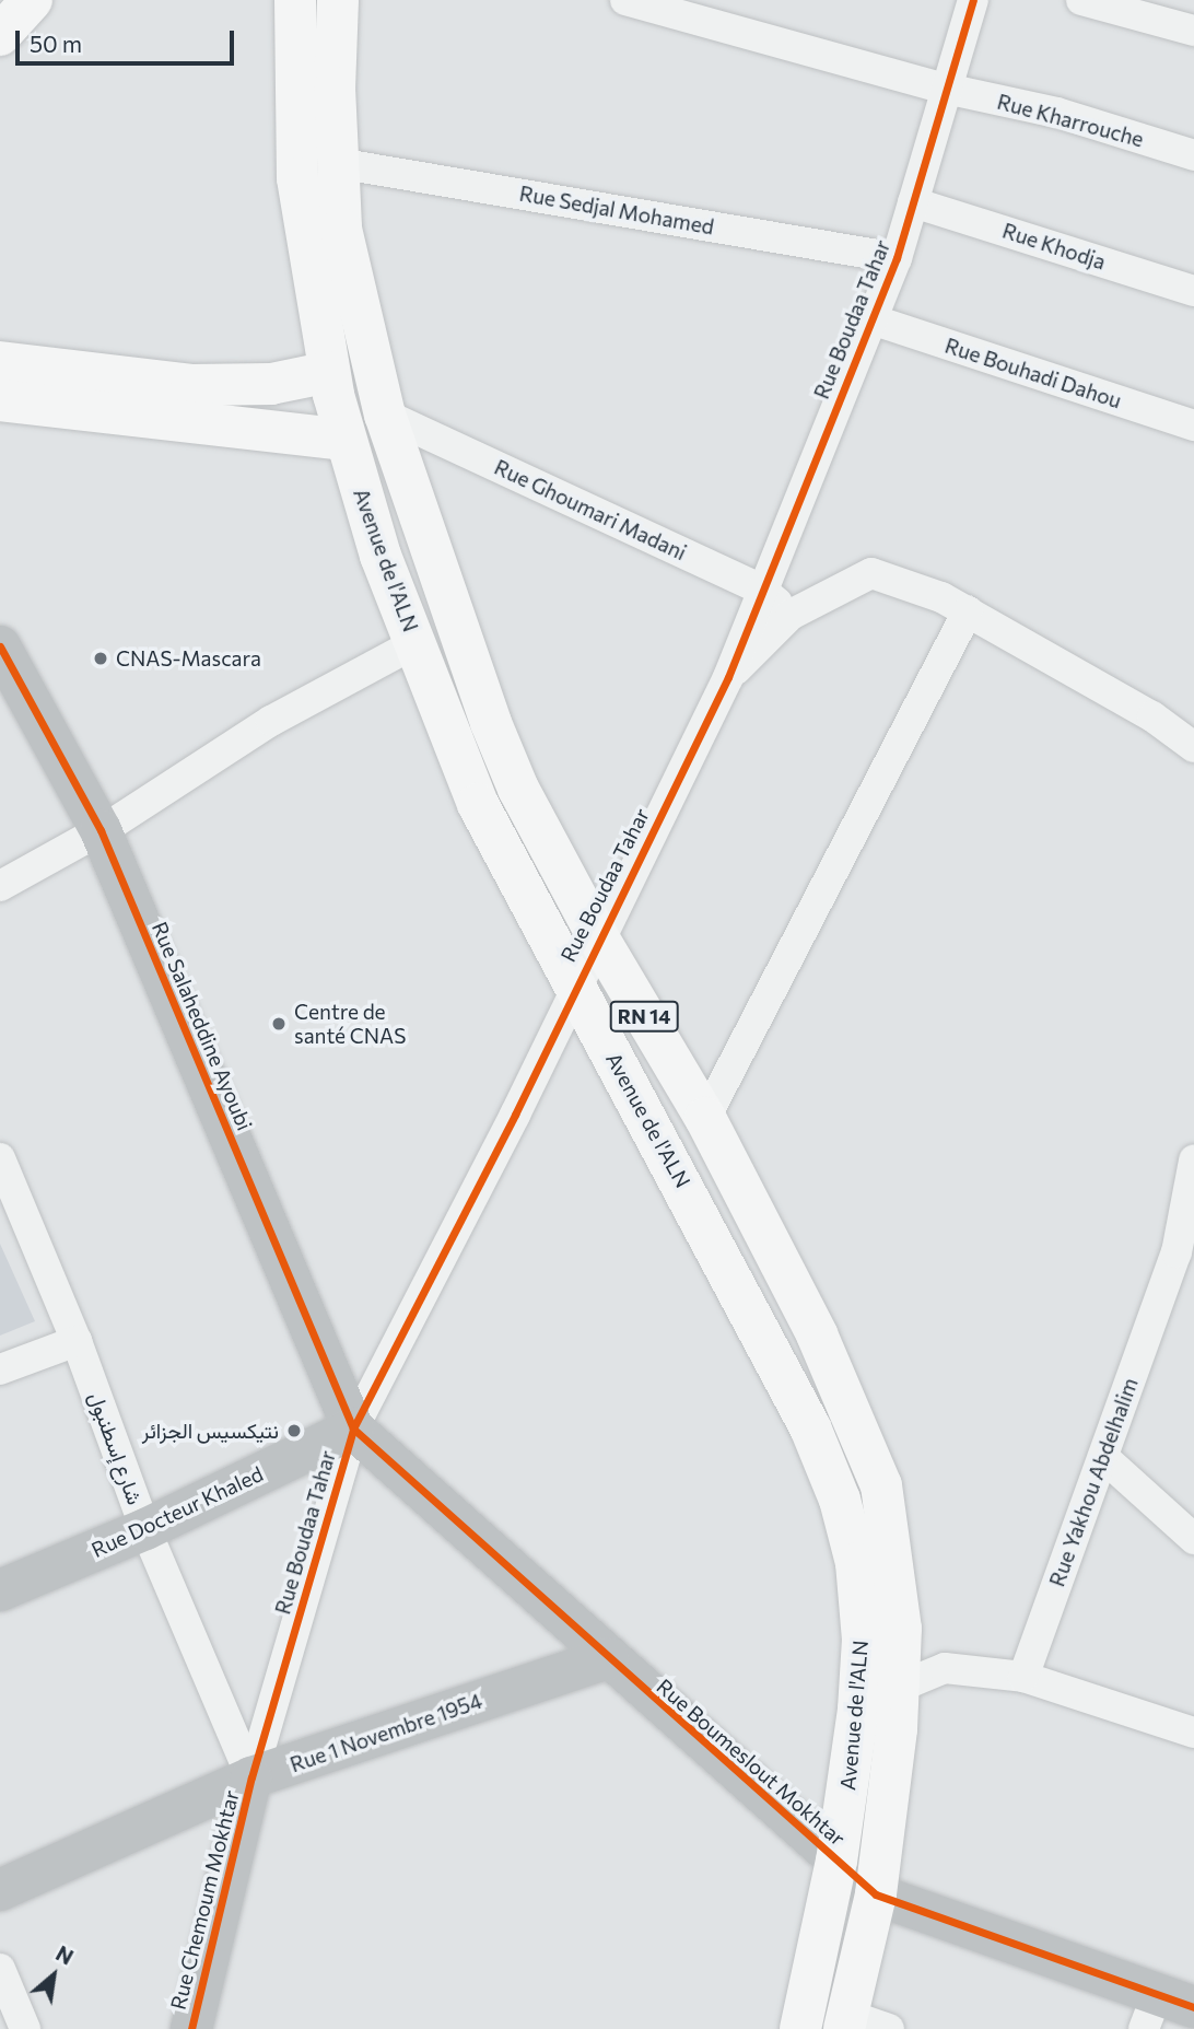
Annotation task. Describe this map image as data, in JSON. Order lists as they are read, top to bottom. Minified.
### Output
{"streets":{"main road":["Avenue de l'ALN","RN 14"],"street":["Rue Kharrouche","Rue Sedjal Mohamed","Rue Khodja","Rue Boudaa Tahar","Rue Bouhadi Dahou","Rue Ghoumari Madani","Rue Salaheddine Ayoubi","شارع إسطنبول","Rue Yakhou Abdelhalim","Rue Docteur Khaled","Rue 1 Novembre 1954","Rue Boumeslout Mokhtar","Rue Chemoum Mokhtar"]},"crossings":[["Rue Kharrouche","Rue Boudaa Tahar"],["Rue Sedjal Mohamed","Rue Boudaa Tahar"],["Rue Sedjal Mohamed","Avenue de l'ALN"],["Rue Khodja","Rue Boudaa Tahar"],["Rue Boudaa Tahar","Rue Bouhadi Dahou"],["Rue Boudaa Tahar","Rue Ghoumari Madani"],["Rue Boudaa Tahar","Avenue de l'ALN"],["Rue Boudaa Tahar","Rue Salaheddine Ayoubi"],["Rue Boudaa Tahar","شارع إسطنبول"],["Rue Boudaa Tahar","Rue Docteur Khaled"],["Rue Boudaa Tahar","Rue 1 Novembre 1954"],["Rue Boudaa Tahar","Rue Boumeslout Mokhtar"],["Rue Boudaa Tahar","Rue Chemoum Mokhtar"],["Rue Ghoumari Madani","Avenue de l'ALN"],["Avenue de l'ALN","Rue Boumeslout Mokhtar"],["Rue Salaheddine Ayoubi","Rue Docteur Khaled"],["Rue Salaheddine Ayoubi","Rue Boumeslout Mokhtar"],["شارع إسطنبول","Rue Docteur Khaled"],["شارع إسطنبول","Rue 1 Novembre 1954"],["شارع إسطنبول","Rue Chemoum Mokhtar"],["Rue Docteur Khaled","Rue Boumeslout Mokhtar"],["Rue 1 Novembre 1954","Rue Boumeslout Mokhtar"],["Rue 1 Novembre 1954","Rue Chemoum Mokhtar"]],"places":["CNAS-Mascara","Centre de santé CNAS","نتيكسيس الجزائر"],"scale_bar":"50 m","north":"top right"}
